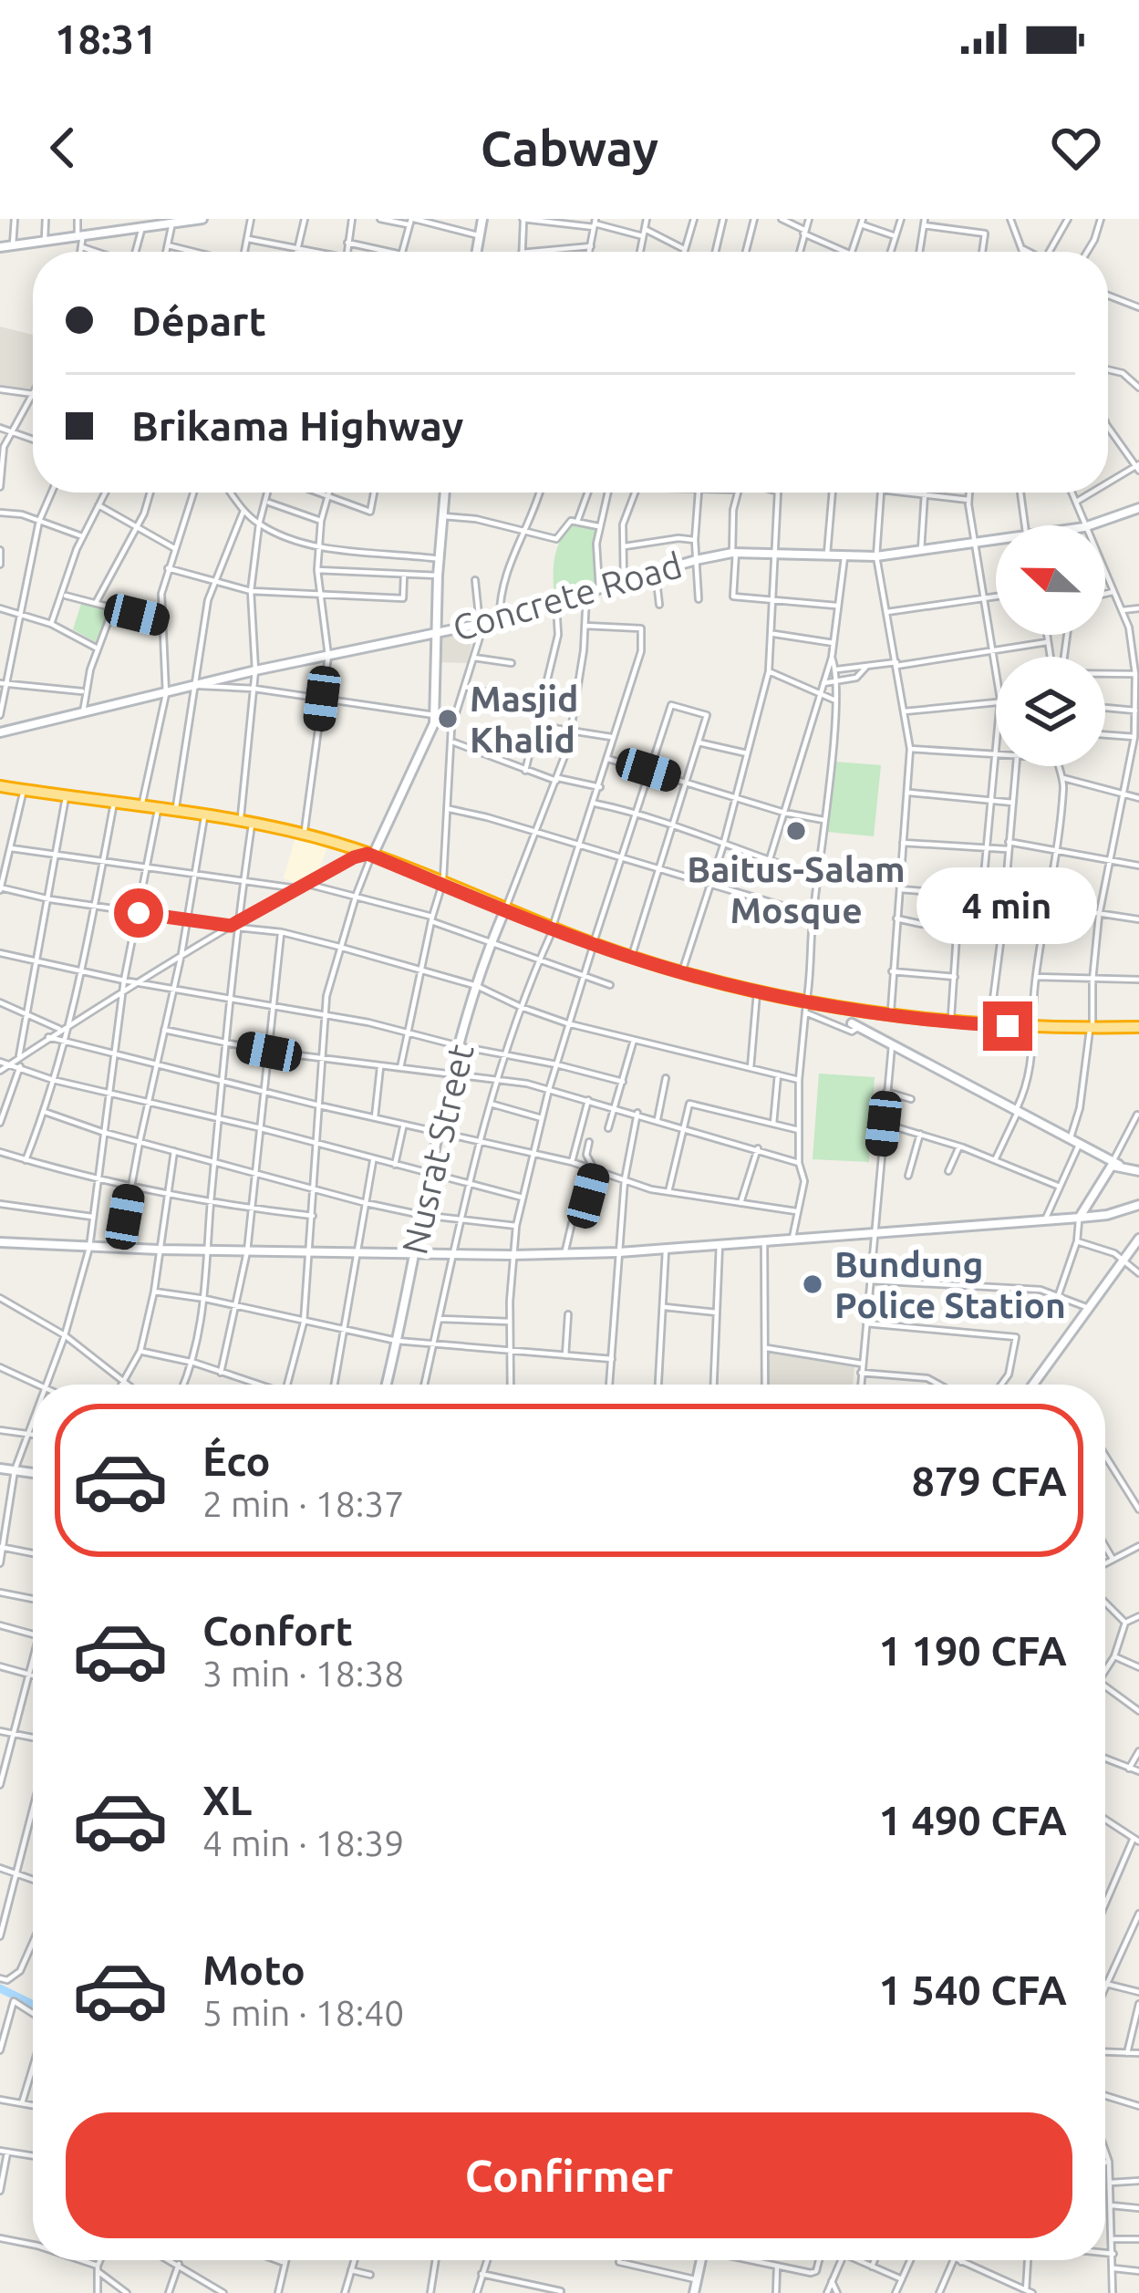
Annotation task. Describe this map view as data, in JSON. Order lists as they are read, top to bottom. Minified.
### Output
{"streets":{"street":["Concrete Road","Nusrat Street"]},"places":["Masjid Khalid","Baitus-Salam Mosque","Bundung Police Station"],"north":"left","page":{"status":"18:31","header":"Cabway","banner":["Départ","Brikama Highway"],"bubble":"4 min","list":[{"name":"Éco","note":"2 min · 18:37","value":"879 CFA"},{"name":"Confort","note":"3 min · 18:38","value":"1 190 CFA"},{"name":"XL","note":"4 min · 18:39","value":"1 490 CFA"},{"name":"Moto","note":"5 min · 18:40","value":"1 540 CFA"}],"buttons":"Confirmer"}}
